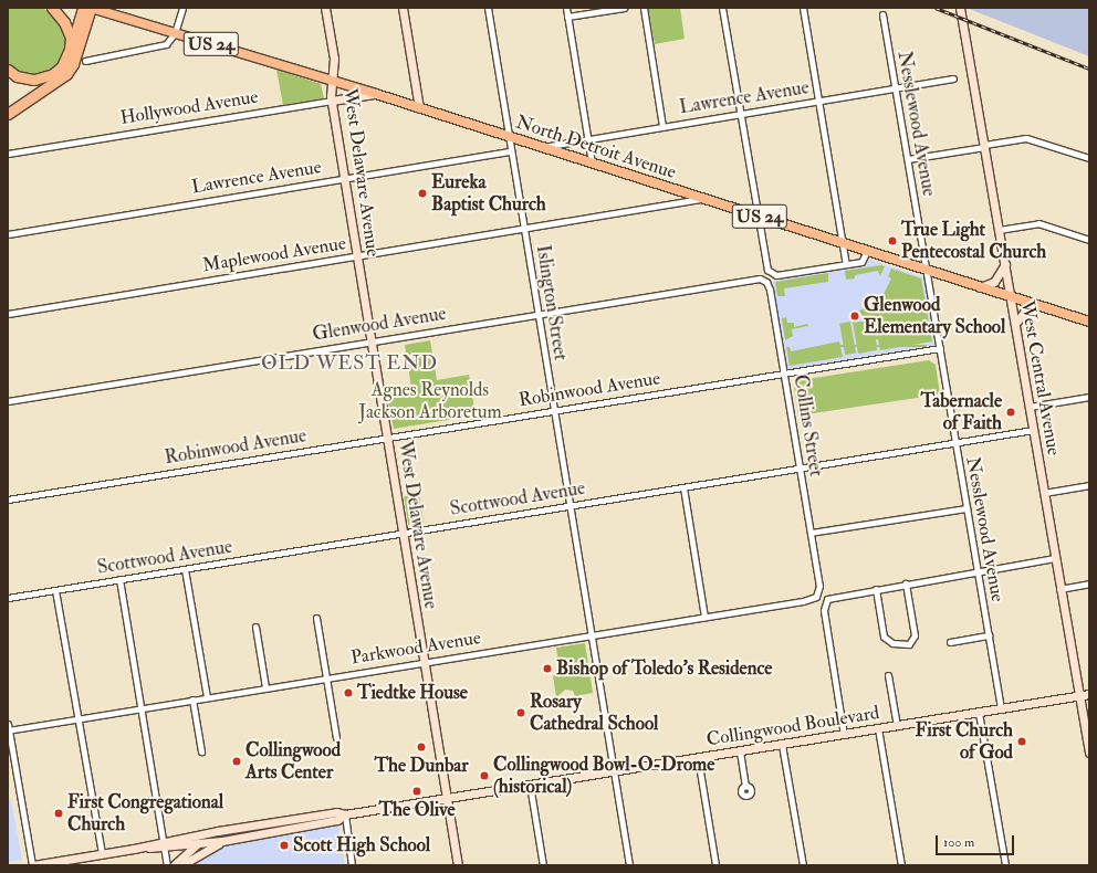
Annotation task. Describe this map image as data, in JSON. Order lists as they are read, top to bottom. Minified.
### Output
{"streets":{"main road":["US 24","Hollywood Avenue","North Detroit Avenue","West Delaware Avenue","West Central Avenue","Collingwood Boulevard"],"street":["Lawrence Avenue","Nesslewood Avenue","Maplewood Avenue","Islington Street","Glenwood Avenue","Robinwood Avenue","Collins Street","Scottwood Avenue","Parkwood Avenue"]},"crossings":[["Lawrence Avenue","Nesslewood Avenue"],["Lawrence Avenue","North Detroit Avenue"],["Lawrence Avenue","West Delaware Avenue"],["Lawrence Avenue","Islington Street"],["Hollywood Avenue","North Detroit Avenue"],["Hollywood Avenue","West Delaware Avenue"],["Nesslewood Avenue","North Detroit Avenue"],["Nesslewood Avenue","Robinwood Avenue"],["Nesslewood Avenue","Scottwood Avenue"],["Nesslewood Avenue","Collingwood Boulevard"],["North Detroit Avenue","West Delaware Avenue"],["North Detroit Avenue","Maplewood Avenue"],["North Detroit Avenue","Islington Street"],["North Detroit Avenue","West Central Avenue"],["West Delaware Avenue","Maplewood Avenue"],["West Delaware Avenue","Glenwood Avenue"],["West Delaware Avenue","Robinwood Avenue"],["West Delaware Avenue","Scottwood Avenue"],["West Delaware Avenue","Parkwood Avenue"],["West Delaware Avenue","Collingwood Boulevard"],["Maplewood Avenue","Islington Street"],["Islington Street","Glenwood Avenue"],["Islington Street","Robinwood Avenue"],["Islington Street","Scottwood Avenue"],["Islington Street","Parkwood Avenue"],["Islington Street","Collingwood Boulevard"],["Glenwood Avenue","Collins Street"],["West Central Avenue","Scottwood Avenue"],["West Central Avenue","Collingwood Boulevard"],["Robinwood Avenue","Collins Street"],["Collins Street","Scottwood Avenue"],["Collins Street","Parkwood Avenue"]],"districts":["OLD WEST END"],"parks":["Agnes Reynolds Jackson Arboretum"],"places":["Eureka Baptist Church","True Light Pentecostal Church","Glenwood Elementary School","Tabernacle of Faith","Bishop of Toledo's Residence","Tiedtke House","Rosary Cathedral School","First Church of God","The Dunbar","Collingwood Arts Center","Collingwood Bowl-O-Drome (historical)","The Olive","First Congregational Church","Scott High School"],"scale_bar":"100 m"}
